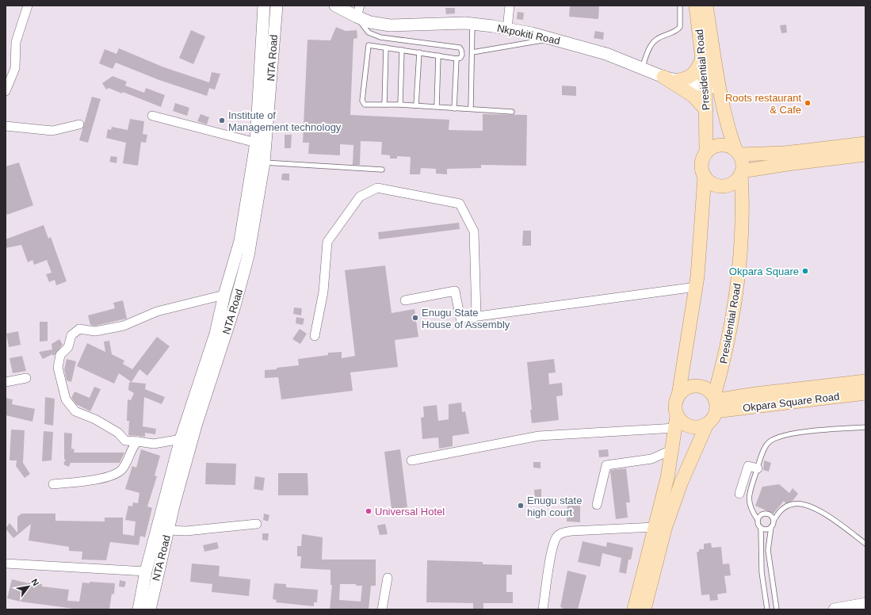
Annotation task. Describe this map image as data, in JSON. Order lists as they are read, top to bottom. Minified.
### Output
{"streets":{"main road":["Nkpokiti Road","NTA Road","Presidential Road","Okpara Square Road"]},"crossings":[["Nkpokiti Road","Presidential Road"],["Presidential Road","Okpara Square Road"]],"places":["Roots restaurant & Cafe","Institute of Management technology","Okpara Square","Enugu State House of Assembly","Enugu state high court","Universal Hotel"],"north":"top right"}
